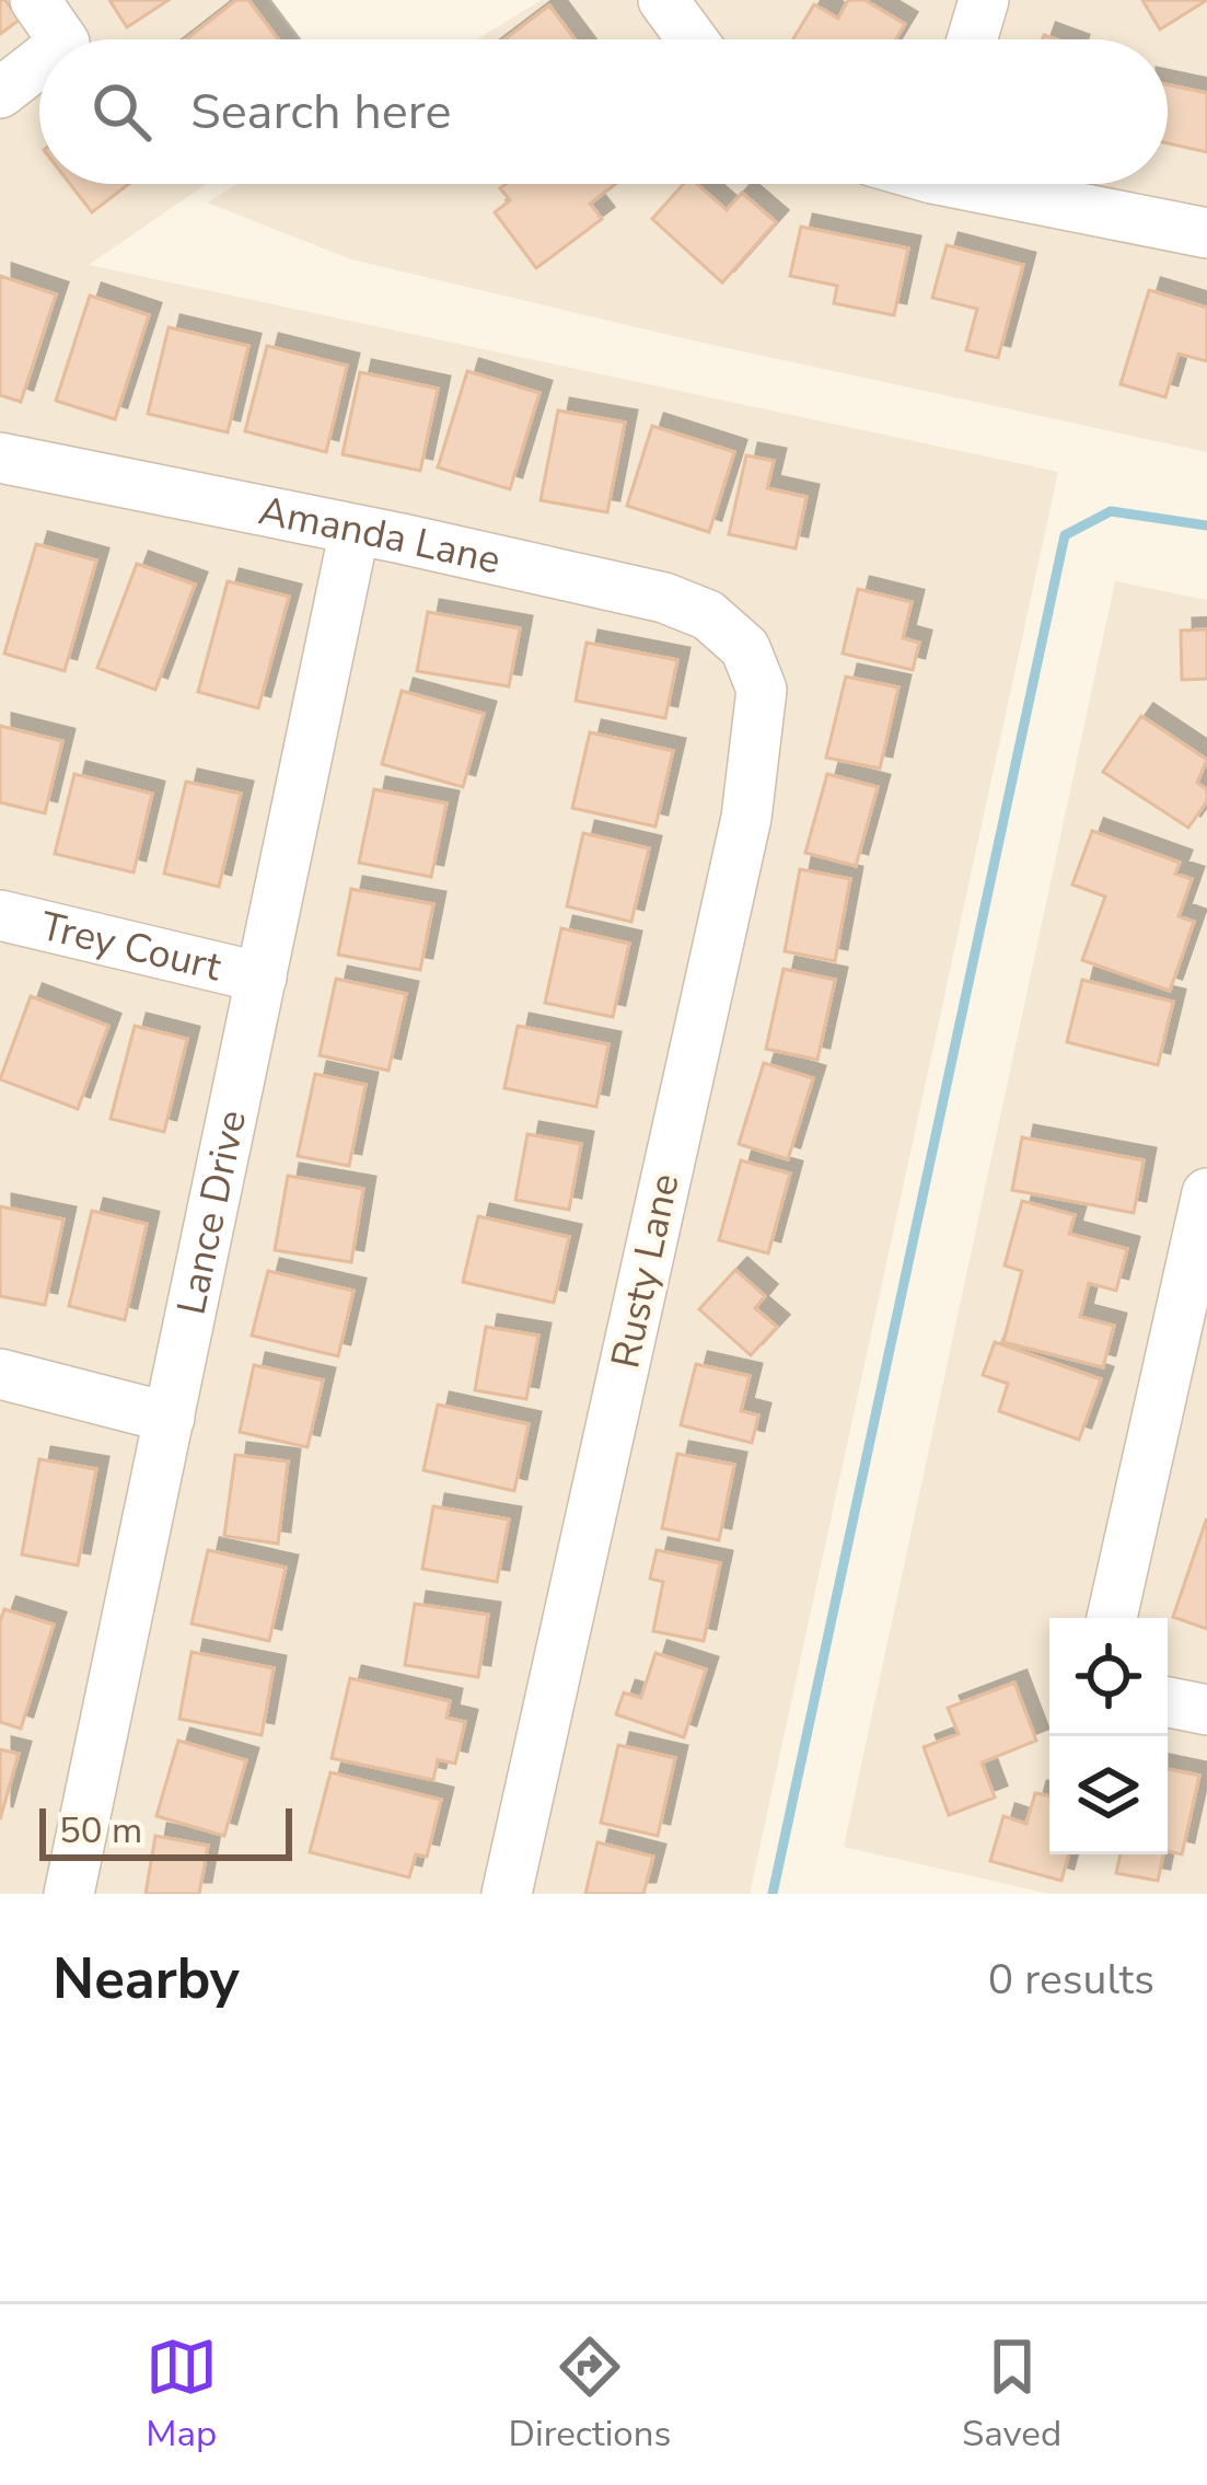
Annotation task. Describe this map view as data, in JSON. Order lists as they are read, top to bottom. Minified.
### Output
{"streets":{"street":["Amanda Lane","Trey Court","Lance Drive","Rusty Lane"]},"crossings":[["Amanda Lane","Lance Drive"],["Amanda Lane","Rusty Lane"],["Trey Court","Lance Drive"]],"scale_bar":"50 m","page":{"search":"Search here","scale":"50 m","heading":["Nearby","0 results"],"nav":["Map","Directions","Saved"]}}
